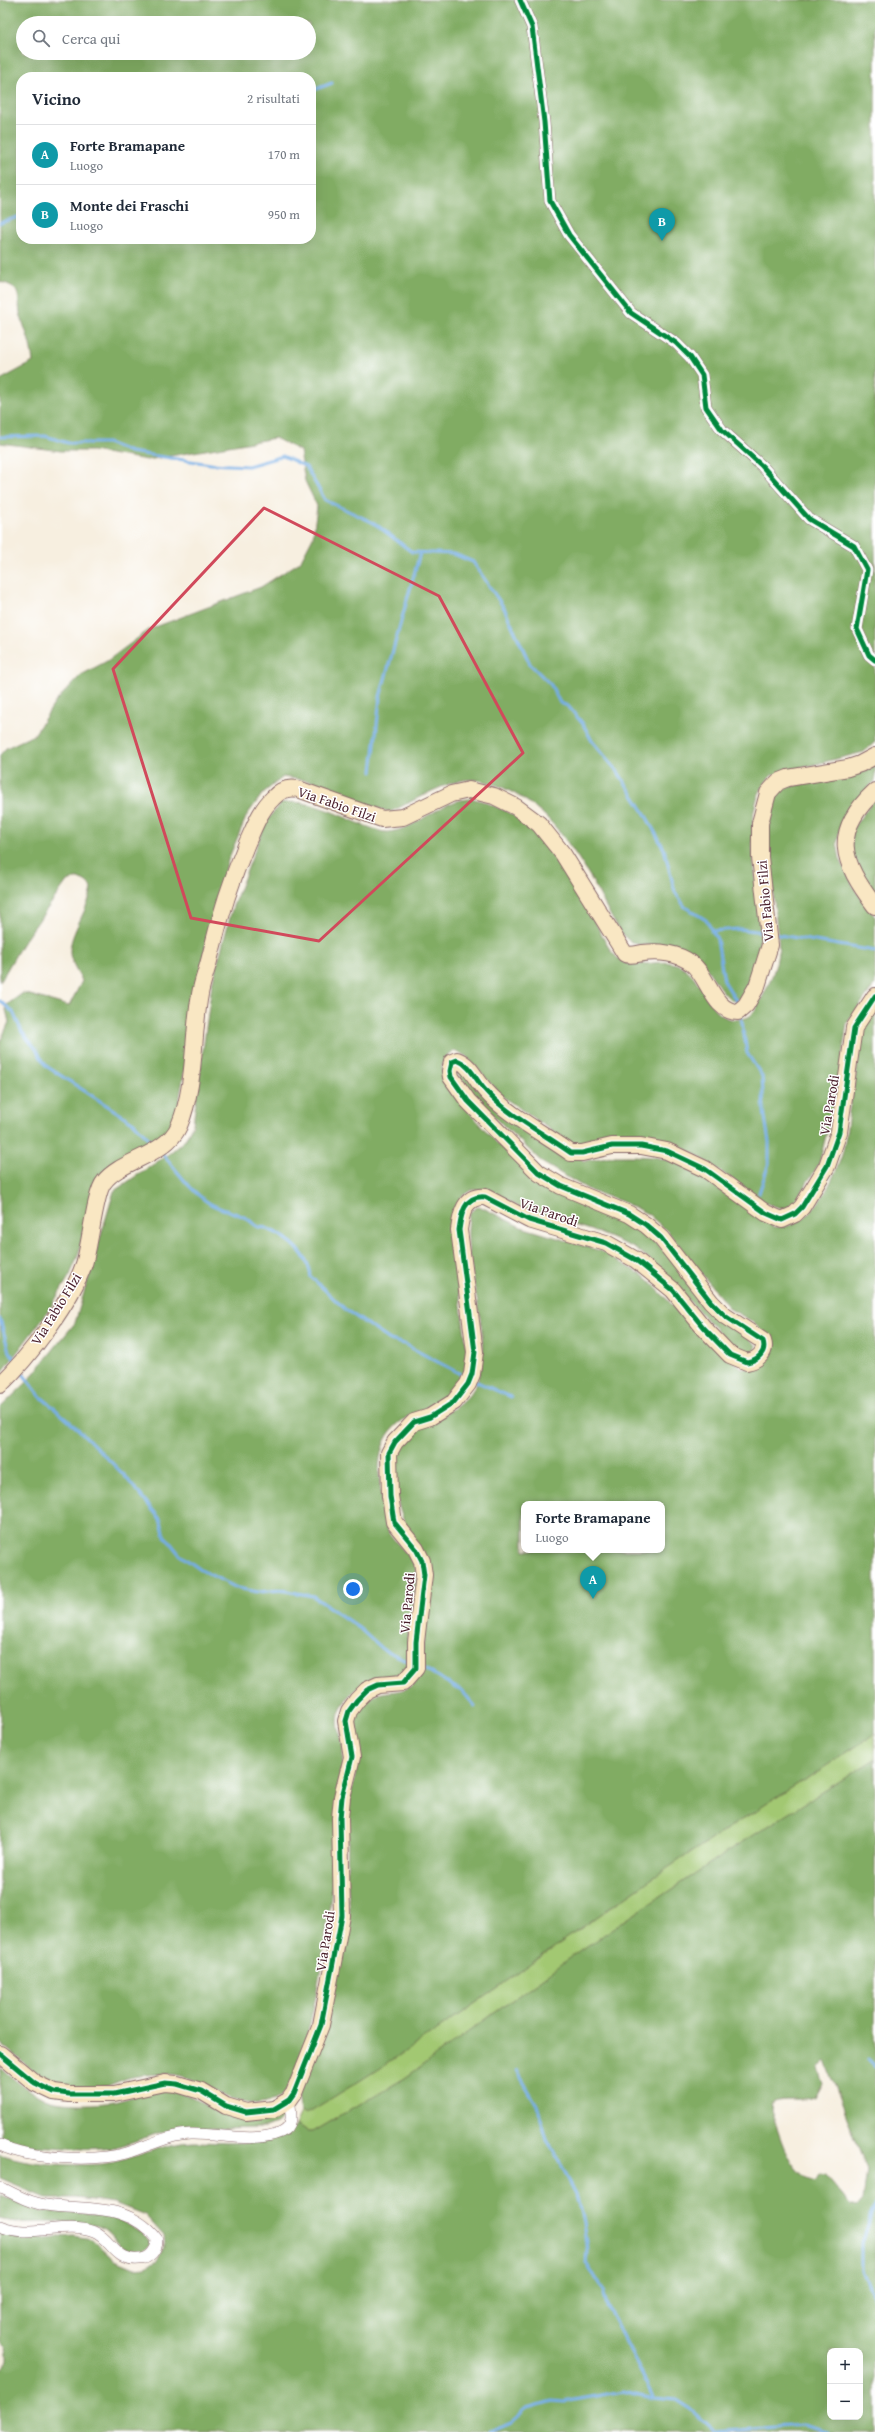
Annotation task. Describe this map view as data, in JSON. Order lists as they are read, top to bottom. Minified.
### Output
{"streets":{"street":["Via Fabio Filzi","Via Parodi"]},"page":{"search":"Cerca qui","heading":["Vicino","2 risultati"],"list":[{"mark":"A","name":"Forte Bramapane","note":"Luogo","value":"170 m"},{"mark":"B","name":"Monte dei Fraschi","note":"Luogo","value":"950 m"}],"pins":["B","A"],"popup":["Forte Bramapane","Luogo"],"map_buttons":["+","−"]}}
